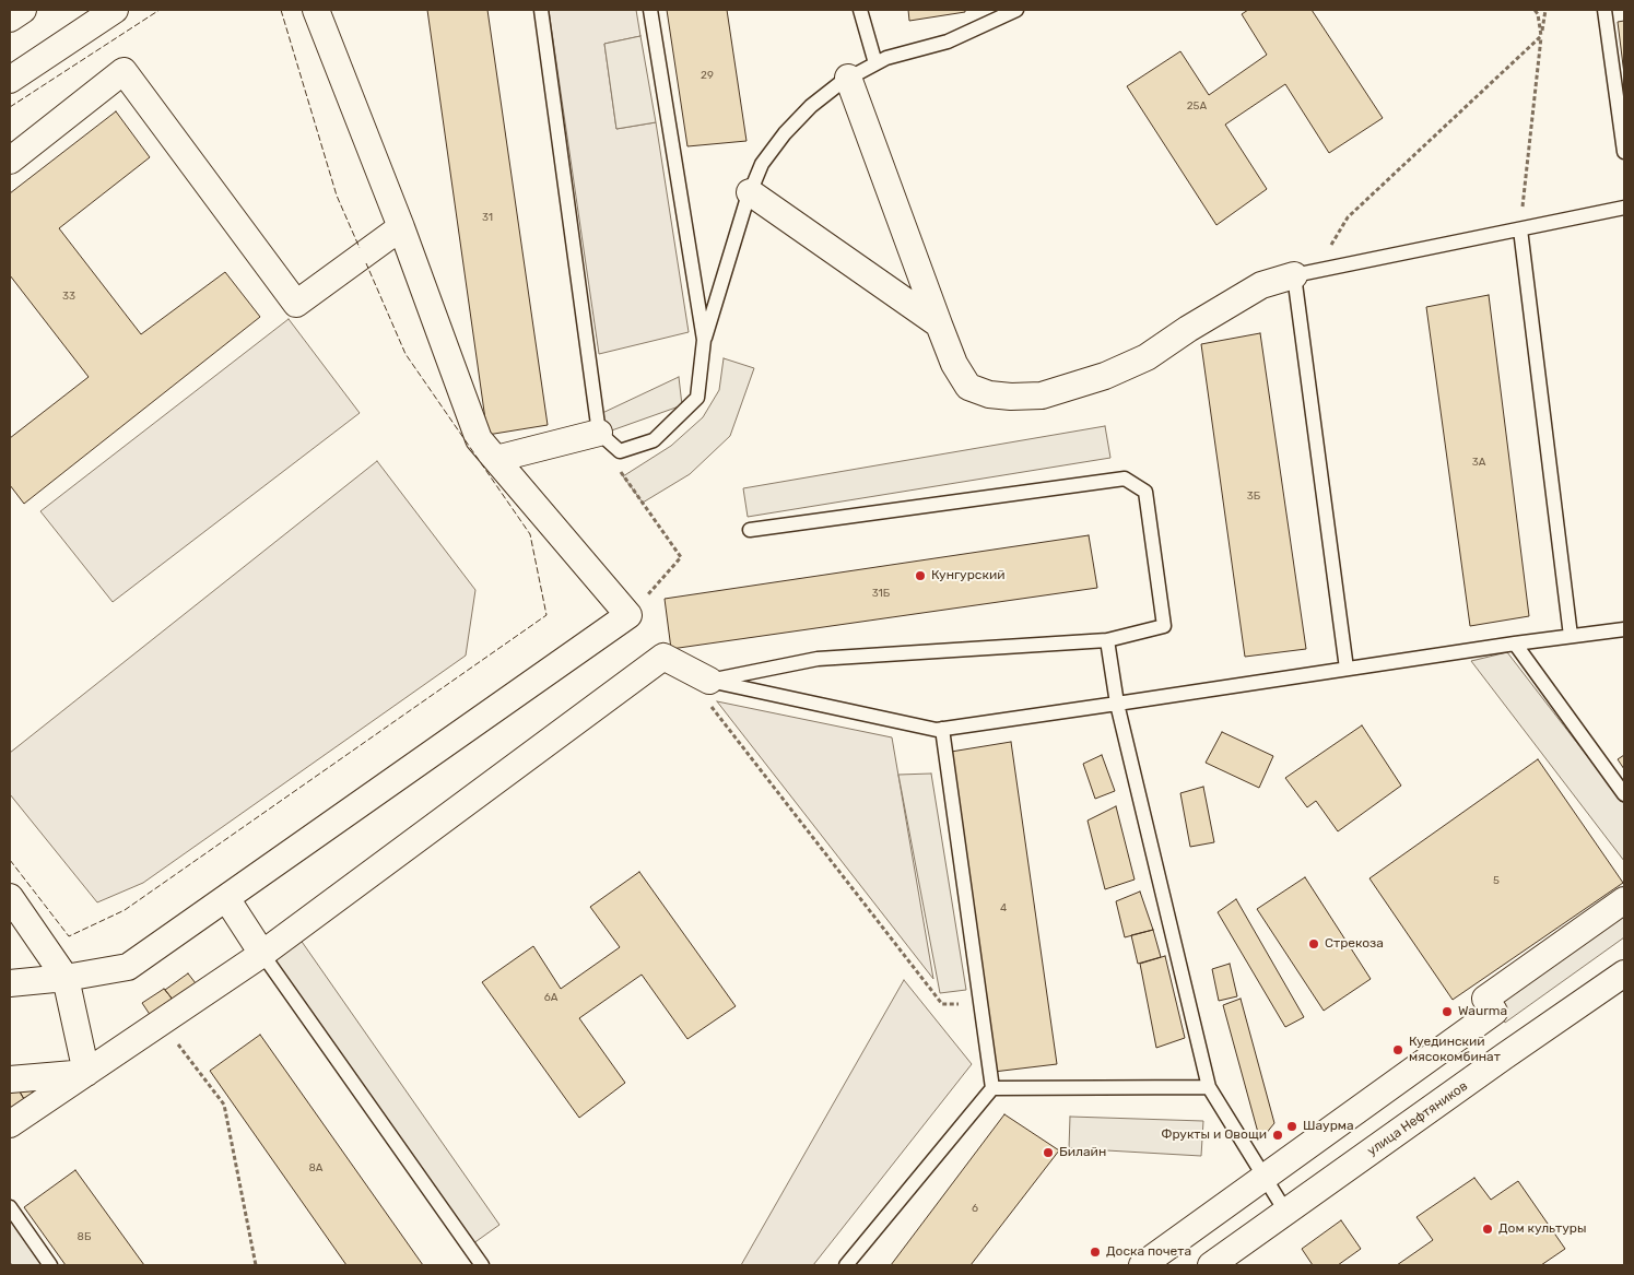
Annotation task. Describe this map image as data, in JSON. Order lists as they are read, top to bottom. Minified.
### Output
{"streets":{"street":["улица Нефтяников"]},"places":["Кунгурский","Стрекоза","Waurma","Куединский мясокомбинат","Шаурма","Фрукты и Овощи","Билайн","Дом культуры","Доска почета"],"house_numbers":["29","25А","31","33","3А","3Б","31Б","5","4","6А","8А","6","8Б"]}
